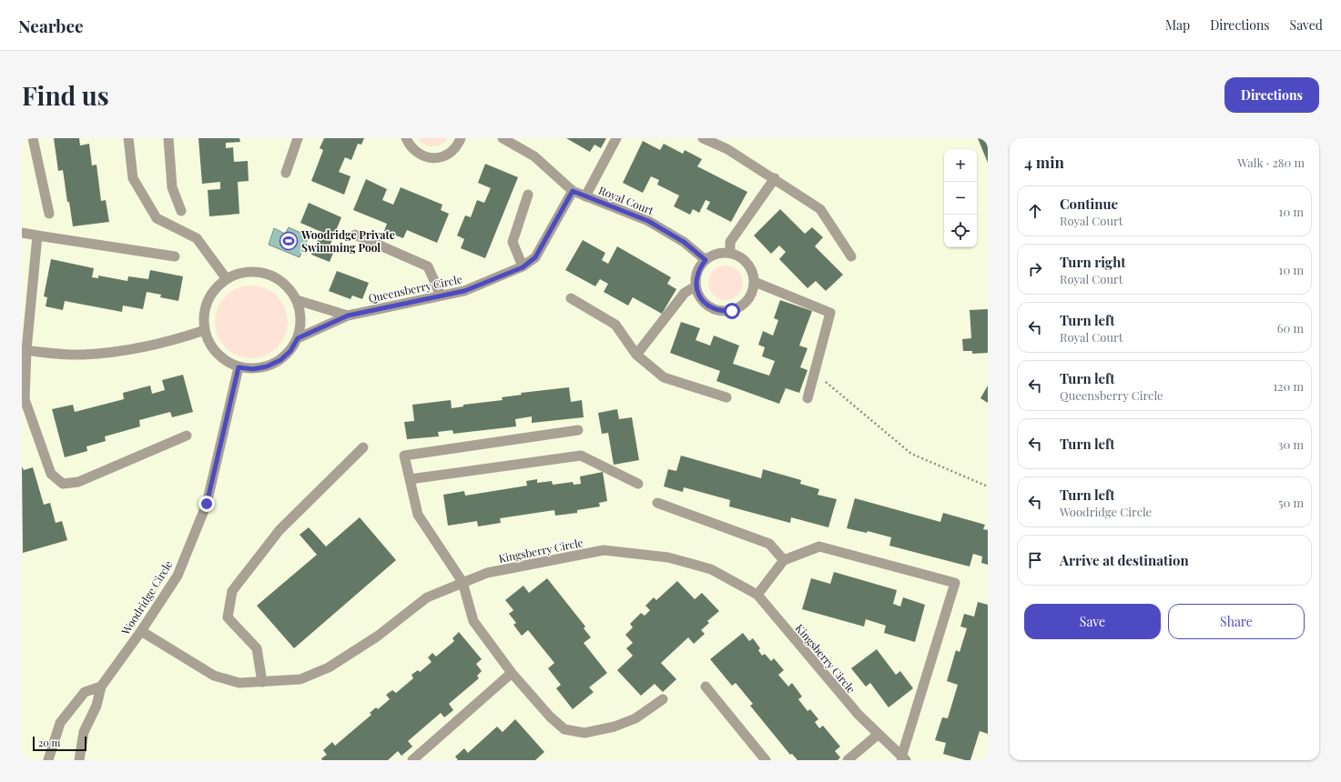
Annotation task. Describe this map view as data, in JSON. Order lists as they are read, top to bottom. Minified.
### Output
{"streets":{"street":["Royal Court","Queensberry Circle","Kingsberry Circle","Woodridge Circle"]},"crossings":[["Royal Court","Queensberry Circle"],["Queensberry Circle","Woodridge Circle"],["Kingsberry Circle","Woodridge Circle"]],"places":{"sports":["Woodridge Private Swimming Pool"]},"scale_bar":"20 m","page":{"header":"Nearbee","nav":["Map","Directions","Saved"],"buttons":["Directions",["Save","Share"]],"title":"Find us","heading":["4 min","Walk · 280 m"],"map_buttons":["+","−"],"list":[["Continue","Royal Court","10 m"],["Turn right","Royal Court","10 m"],["Turn left","Royal Court","60 m"],["Turn left","Queensberry Circle","120 m"],["Turn left","30 m"],["Turn left","Woodridge Circle","50 m"],"Arrive at destination"],"scale":"20 m"}}
